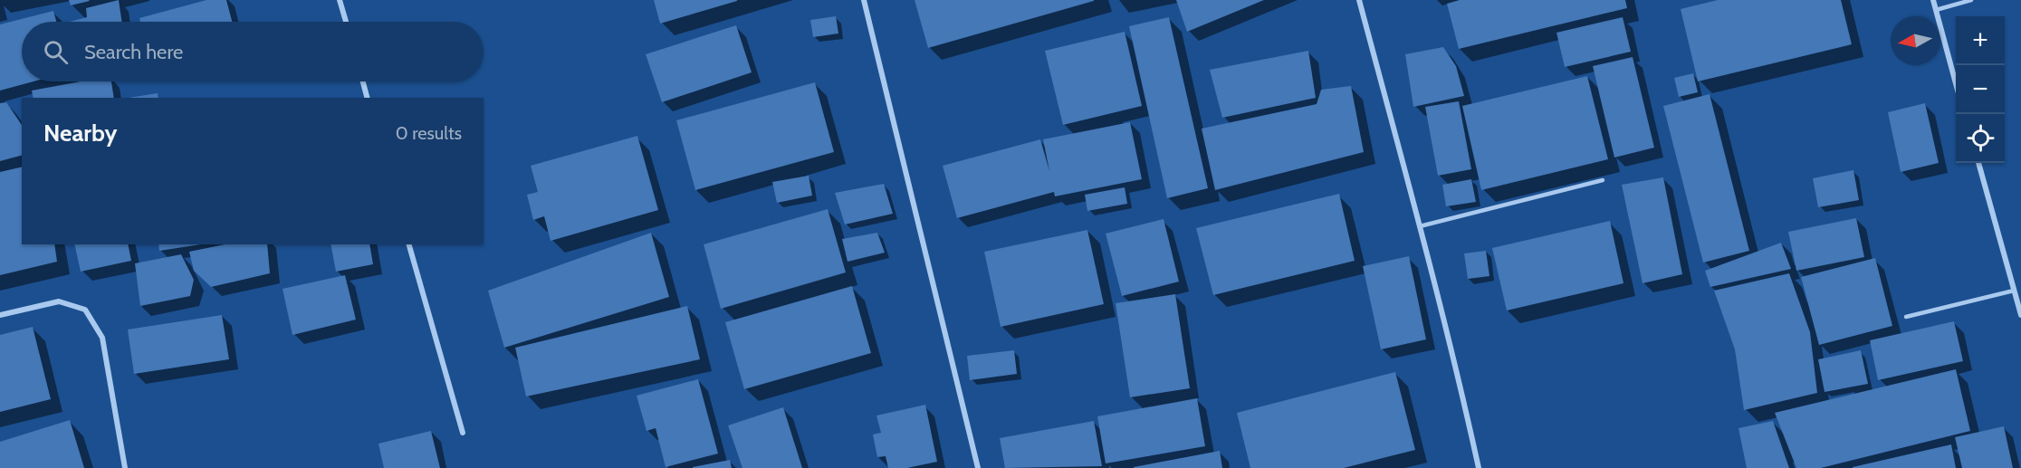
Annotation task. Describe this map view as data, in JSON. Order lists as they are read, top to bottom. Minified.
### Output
{"north":"left","page":{"map_buttons":["+","−"],"search":"Search here","heading":["Nearby","0 results"]}}
